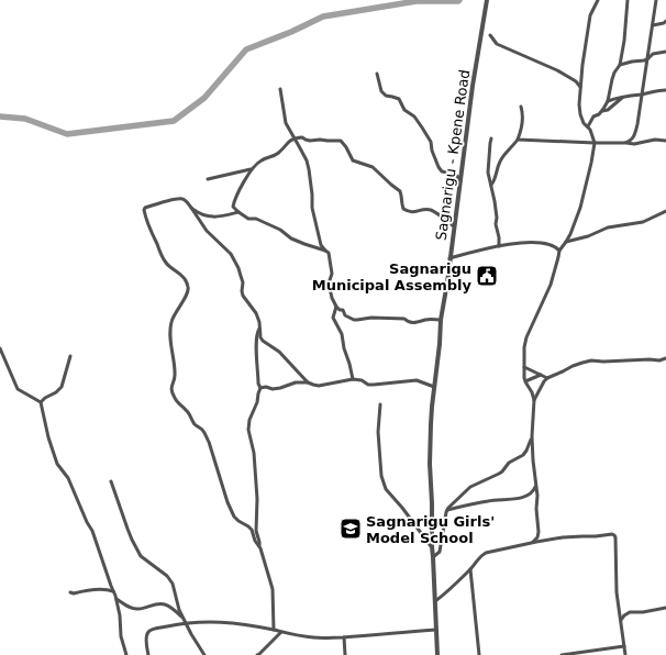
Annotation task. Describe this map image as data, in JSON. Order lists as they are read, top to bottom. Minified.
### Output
{"streets":{"street":["Sagnarigu - Kpene Road"]},"places":{"public building":["Sagnarigu Municipal Assembly"],"school or university":["Sagnarigu Girls' Model School"]}}
